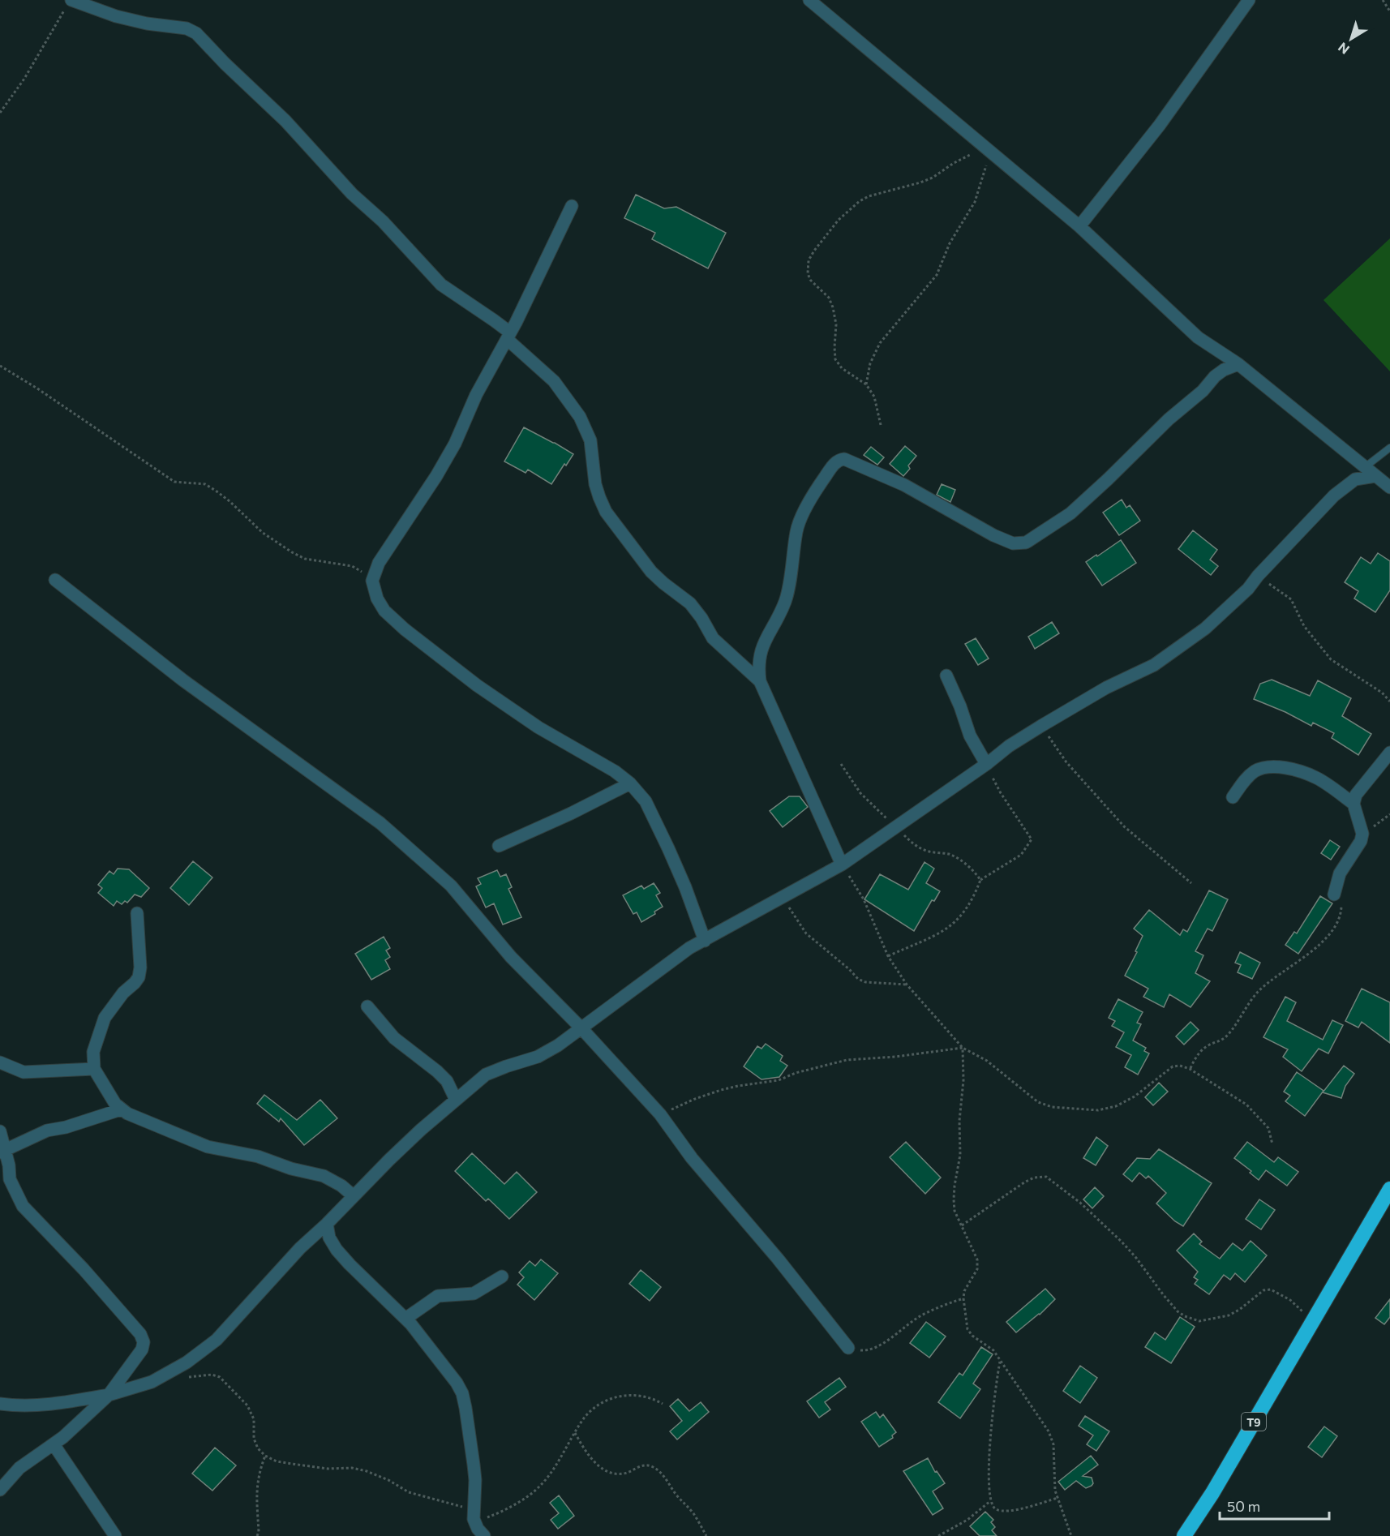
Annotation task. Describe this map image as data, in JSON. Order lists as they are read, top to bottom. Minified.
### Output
{"streets":{"highway":["T9"]},"scale_bar":"50 m","north":"bottom left"}
